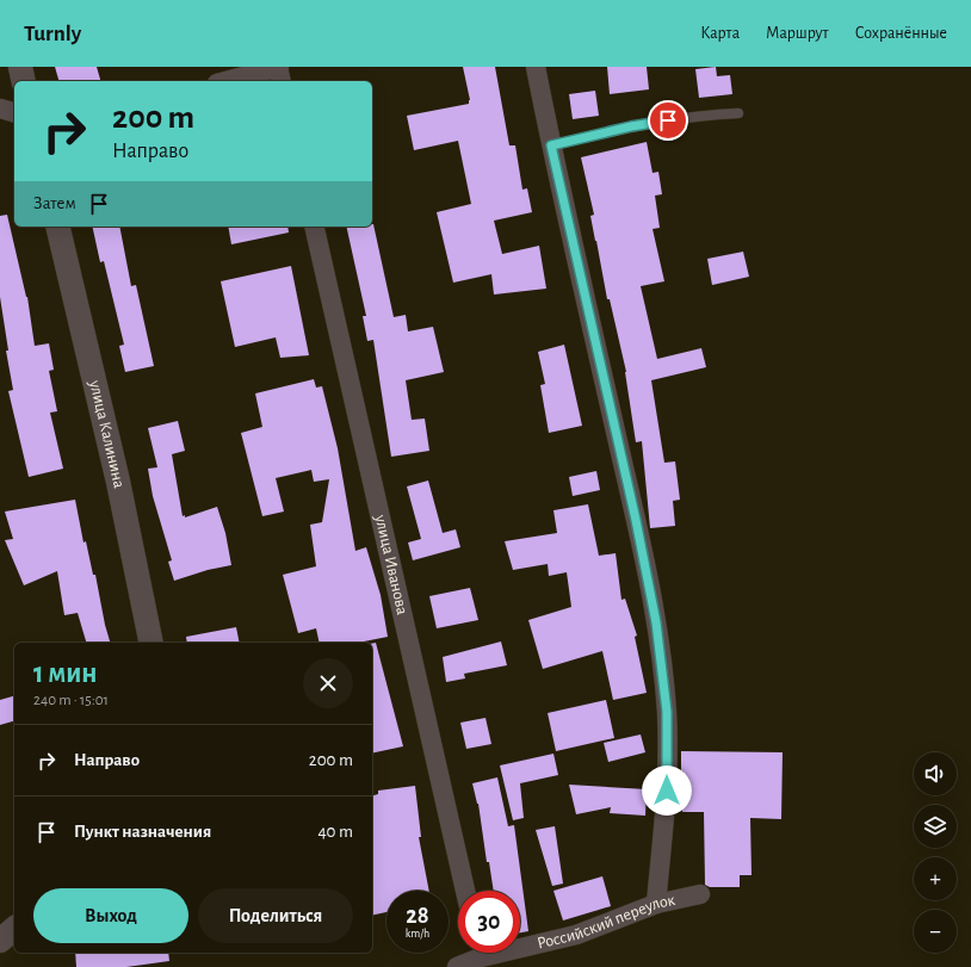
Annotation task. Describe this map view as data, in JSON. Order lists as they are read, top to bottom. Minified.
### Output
{"streets":{"street":["улица Калинина","улица Иванова","Российский переулок"]},"page":{"header":"Turnly","nav":["Карта","Маршрут","Сохранённые"],"turn":["200 m","Направо"],"then":"Затем","heading":["1 мин","240 m · 15:01"],"list":[{"name":"Направо","value":"200 m"},{"name":"Пункт назначения","value":"40 m"}],"map_buttons":["+","−"],"buttons":["Выход","Поделиться"],"speed":"28 km/h","limit":"30"}}
